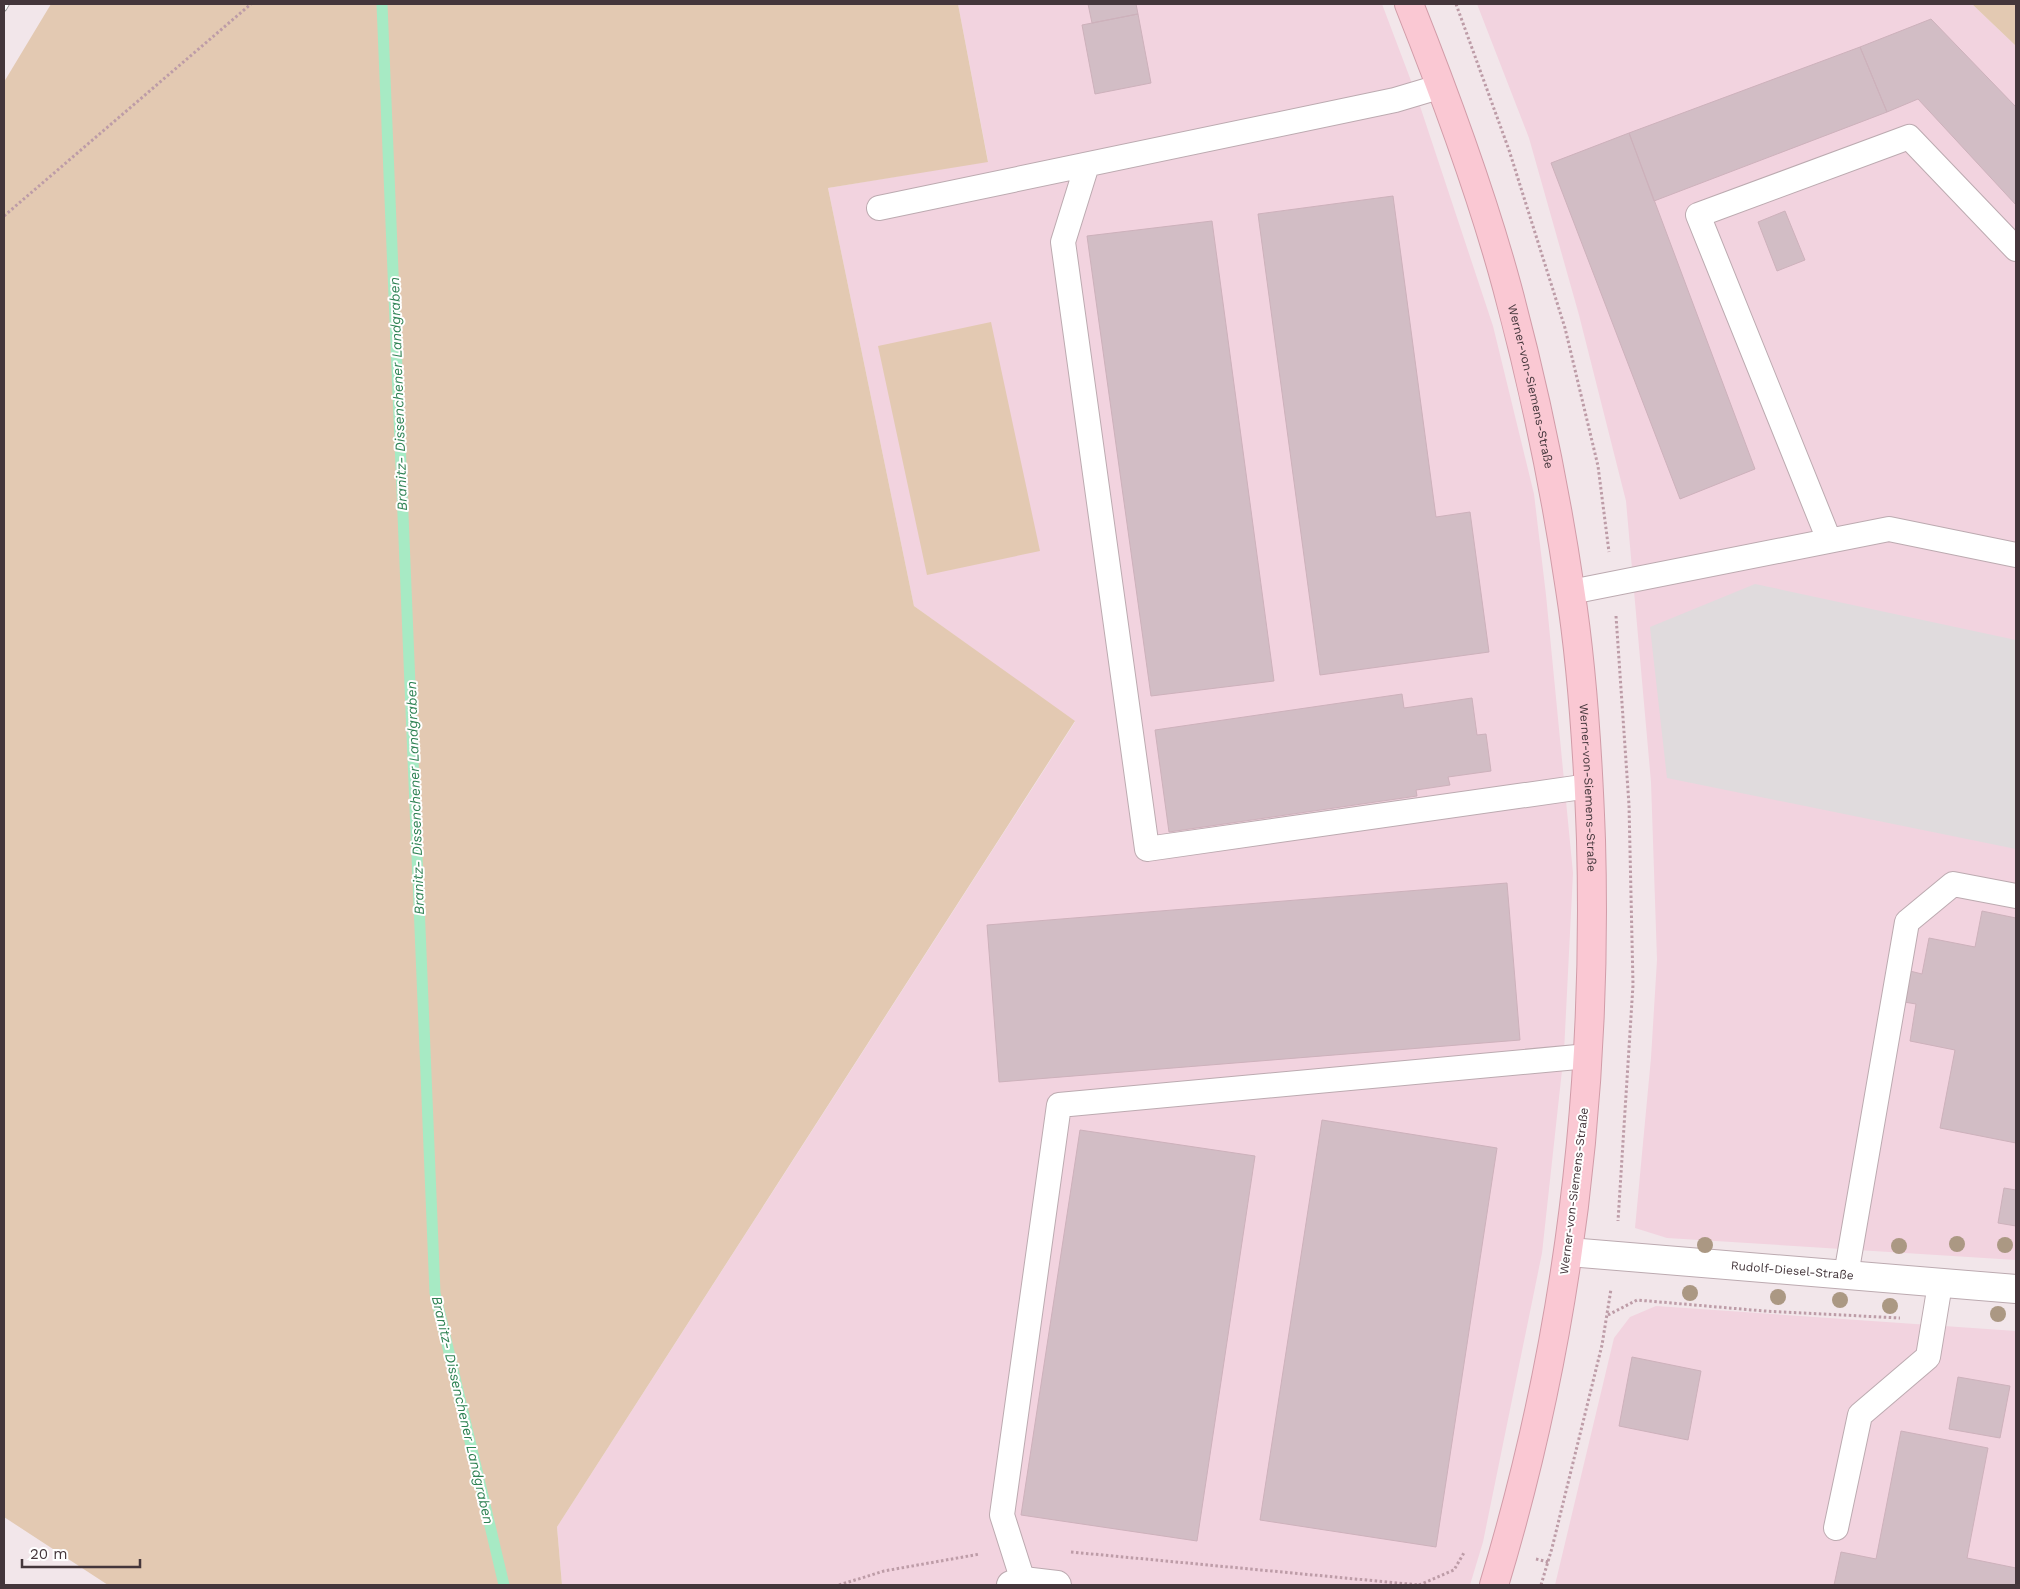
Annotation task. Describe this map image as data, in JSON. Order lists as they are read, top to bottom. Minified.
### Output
{"streets":{"street":["Werner-von-Siemens-Straße","Rudolf-Diesel-Straße"]},"crossings":[["Werner-von-Siemens-Straße","Rudolf-Diesel-Straße"]],"water":["Branitz- Dissenchener Landgraben"],"scale_bar":"20 m"}
